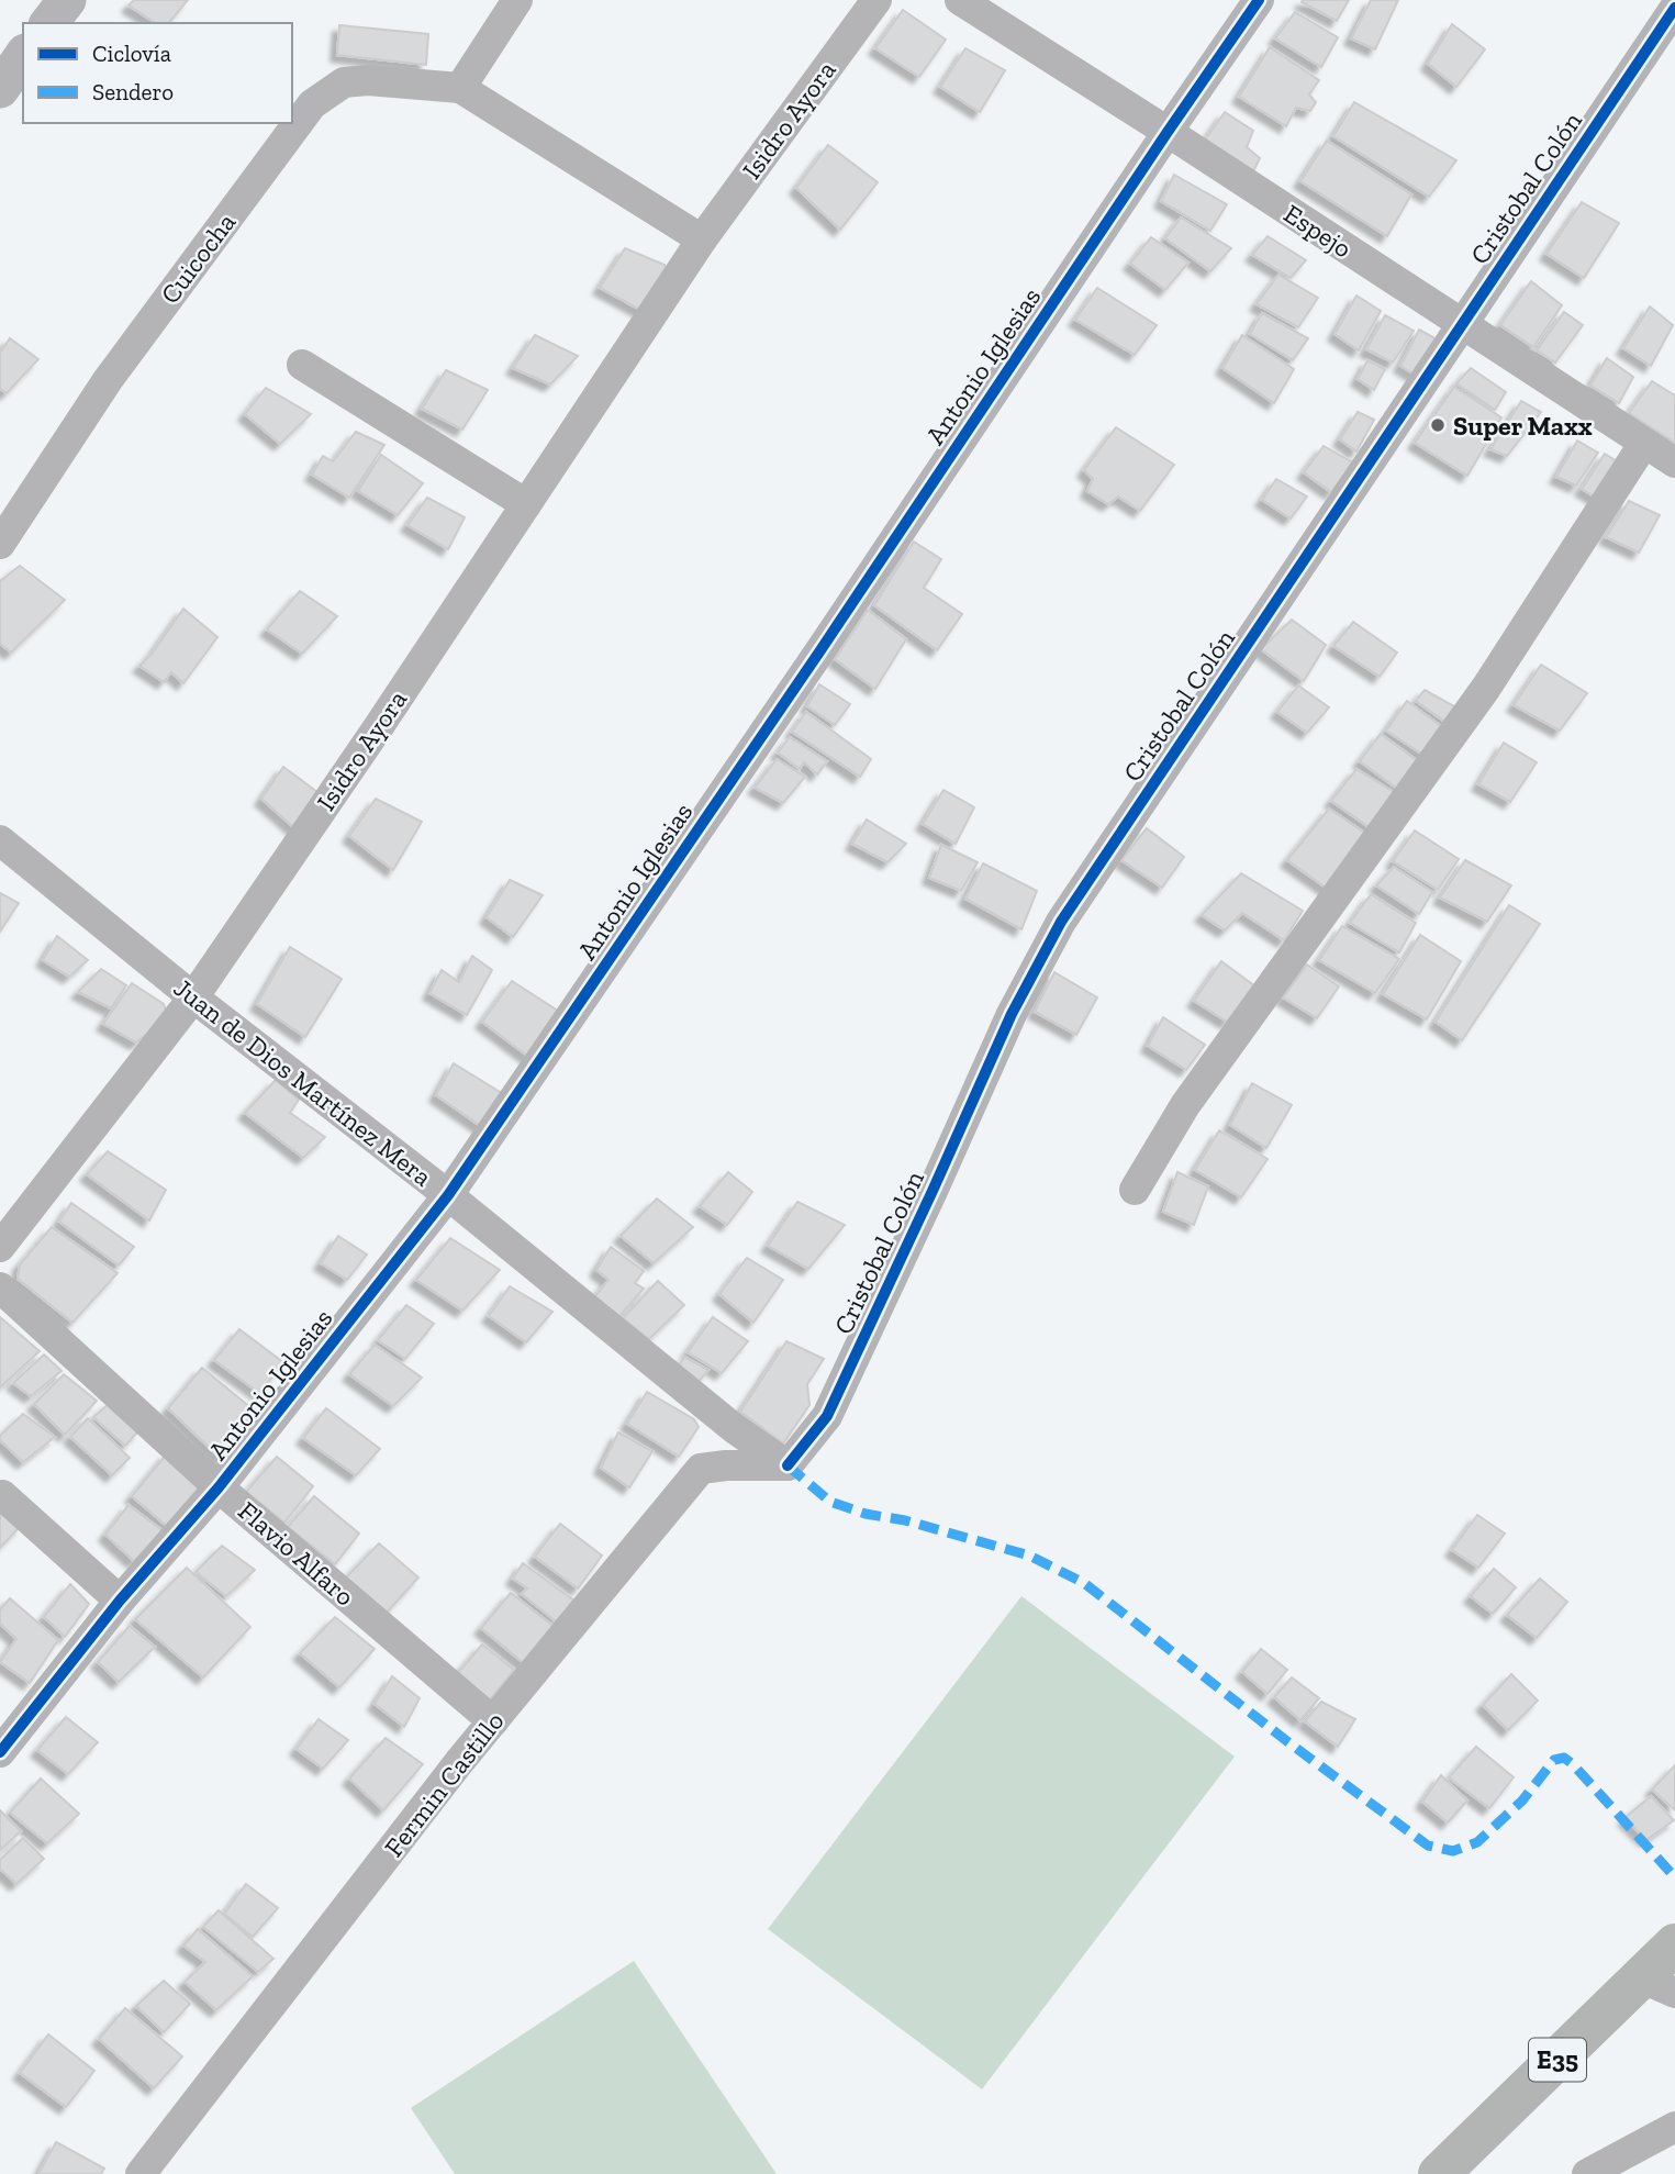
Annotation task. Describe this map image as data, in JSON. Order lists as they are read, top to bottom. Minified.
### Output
{"streets":{"highway":["E35"],"street":["Isidro Ayora","Cristobal Colón","Espejo","Cuicocha","Antonio Iglesias","Juan de Dios Martínez Mera","Flavio Alfaro","Fermin Castillo"]},"crossings":[["Isidro Ayora","Juan de Dios Martínez Mera"],["Cristobal Colón","Espejo"],["Cristobal Colón","Juan de Dios Martínez Mera"],["Espejo","Antonio Iglesias"],["Antonio Iglesias","Juan de Dios Martínez Mera"],["Antonio Iglesias","Flavio Alfaro"],["Juan de Dios Martínez Mera","Fermin Castillo"],["Flavio Alfaro","Fermin Castillo"]],"places":["Super Maxx"],"legend":["Ciclovía","Sendero"]}
